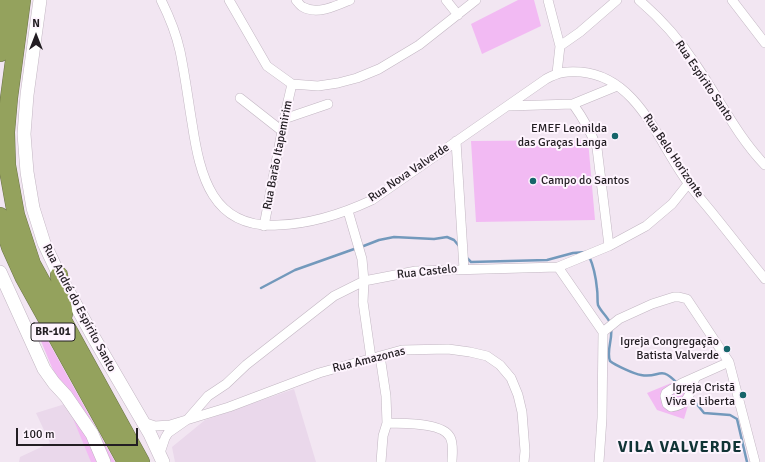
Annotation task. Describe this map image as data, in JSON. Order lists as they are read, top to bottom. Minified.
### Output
{"streets":{"highway":["BR-101"],"street":["Rua Espírito Santo","Rua Barão Itapemirim","Rua Belo Horizonte","Rua Nova Valverde","Rua Castelo","Rua André do Espírito Santo","Rua Amazonas"]},"crossings":[["Rua Barão Itapemirim","Rua Nova Valverde"],["Rua Belo Horizonte","Rua Nova Valverde"],["Rua Belo Horizonte","Rua Castelo"],["Rua Castelo","Rua Amazonas"],["Rua André do Espírito Santo","Rua Amazonas"]],"districts":["VILA VALVERDE"],"places":["EMEF Leonilda das Graças Langa","Campo do Santos","Igreja Congregação Batista Valverde","Igreja Cristã Viva e Liberta"],"scale_bar":"100 m","north":"top"}
